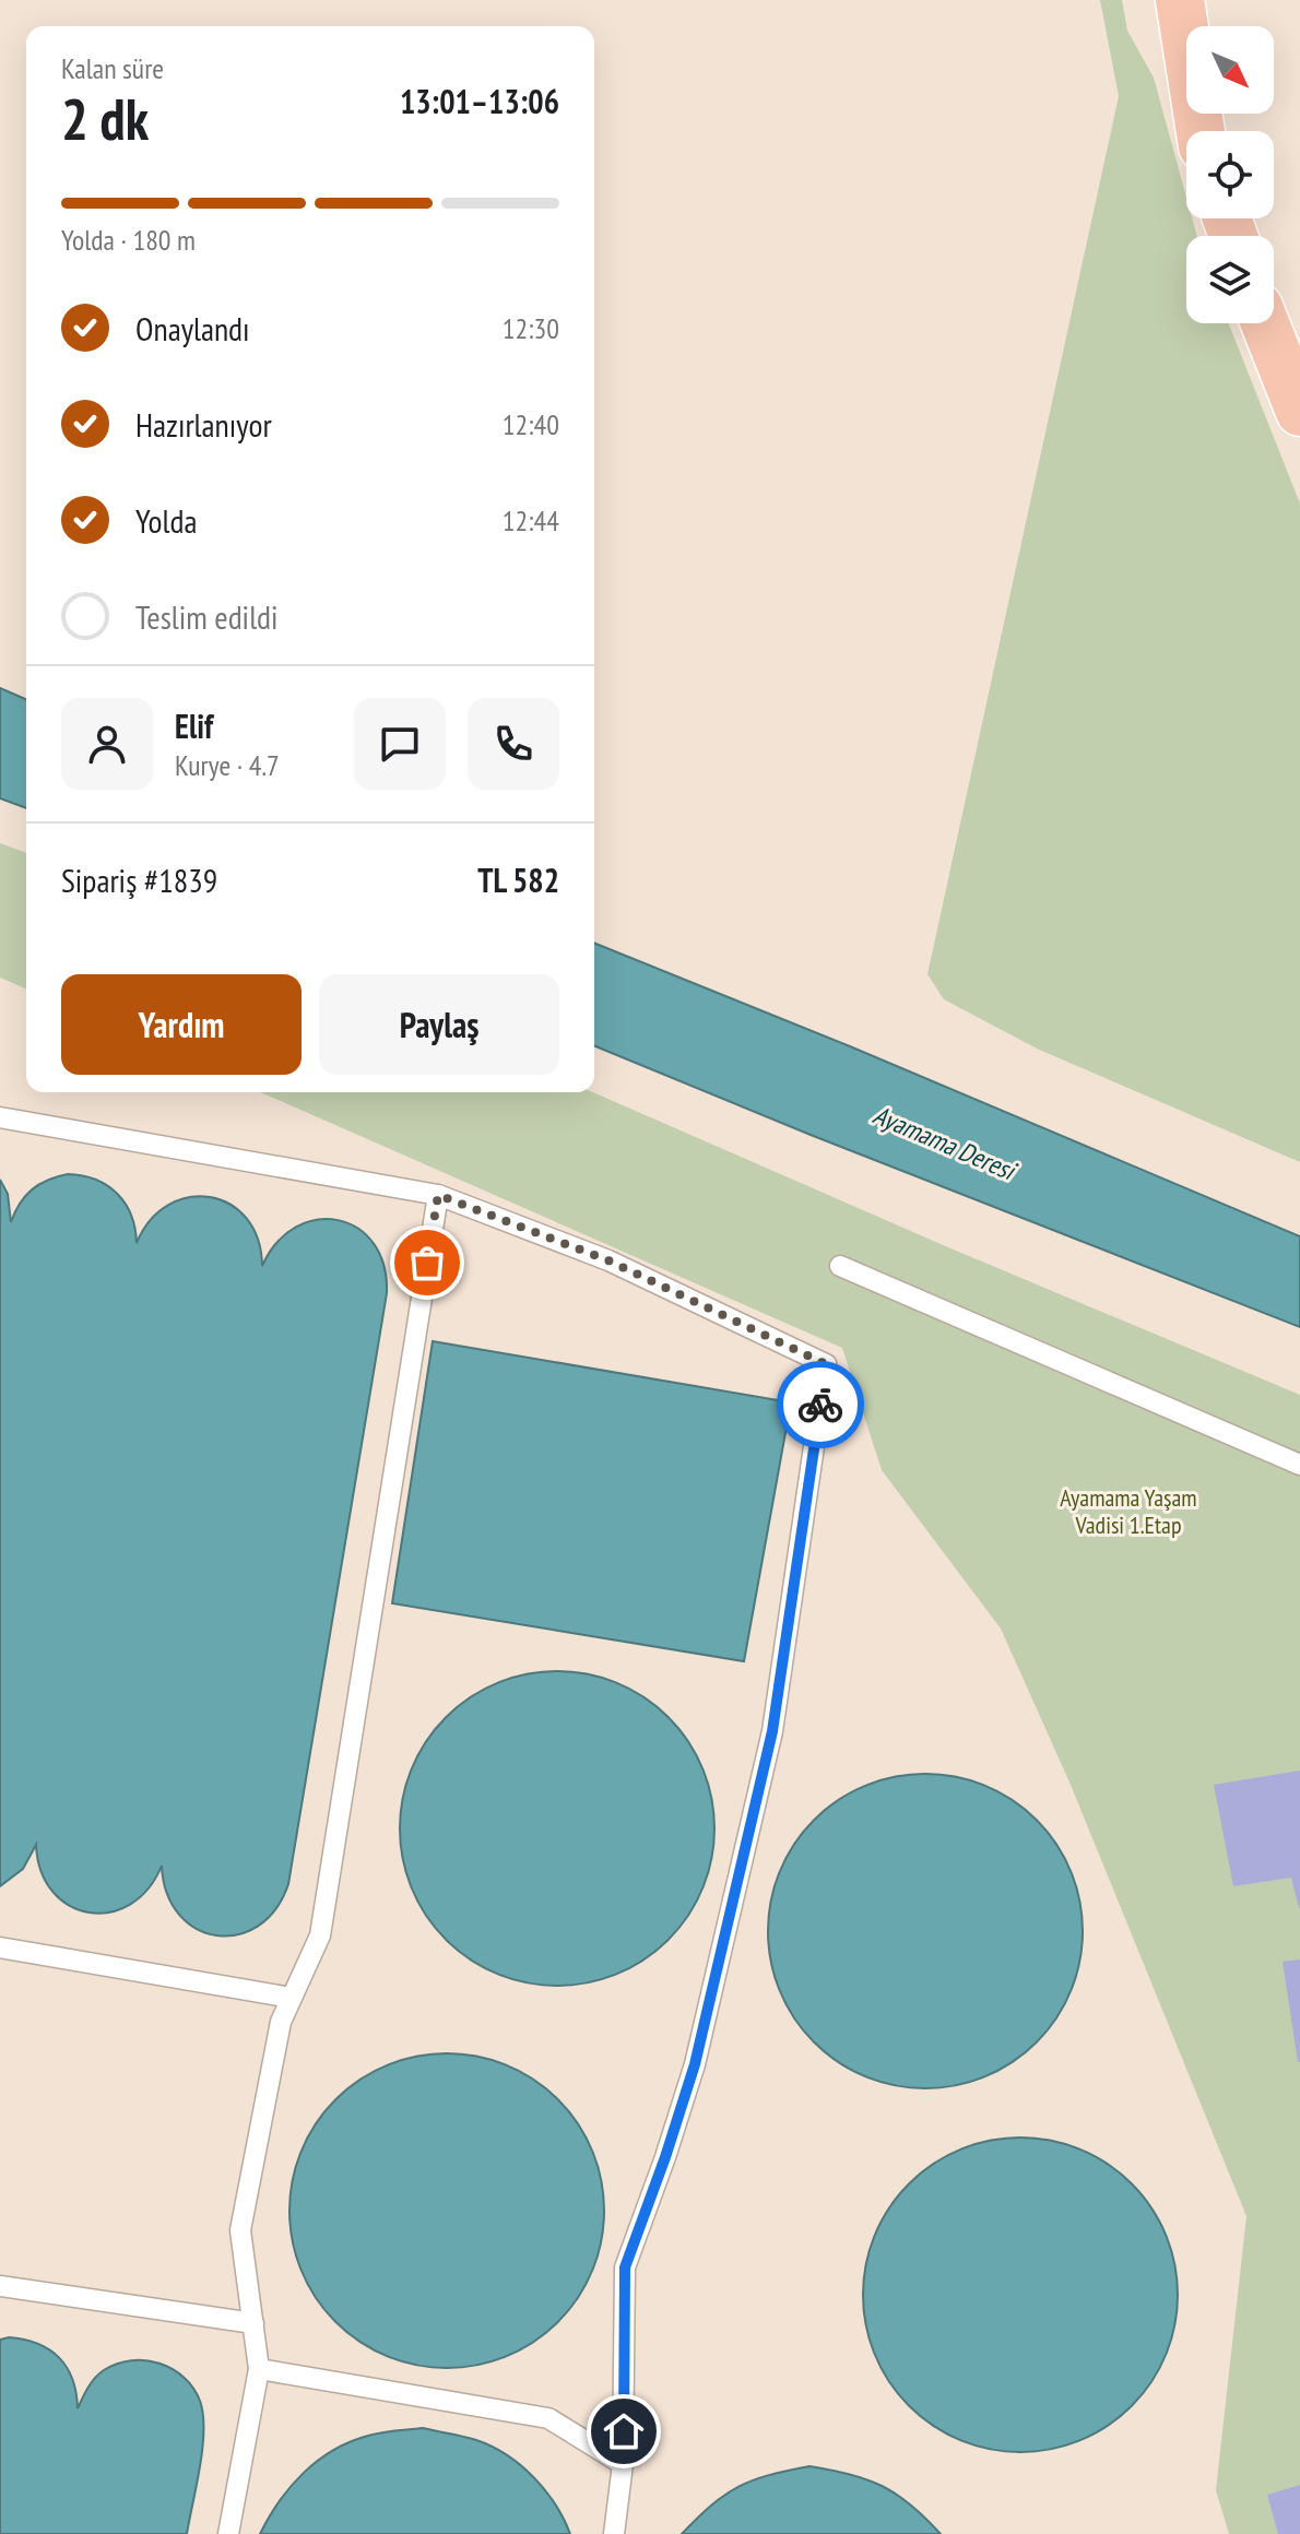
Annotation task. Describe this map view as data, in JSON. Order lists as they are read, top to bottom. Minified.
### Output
{"water":["Ayamama Deresi"],"parks":["Ayamama Yaşam Vadisi 1.Etap"],"north":"bottom right","page":{"heading":["2 dk","Kalan süre","13:01–13:06"],"panel":["Elif","Kurye · 4.7","Sipariş #1839","TL 582"],"bar":"Yolda · 180 m","list":[["Onaylandı","12:30"],["Hazırlanıyor","12:40"],["Yolda","12:44"],"Teslim edildi"],"buttons":["Yardım","Paylaş"]}}
